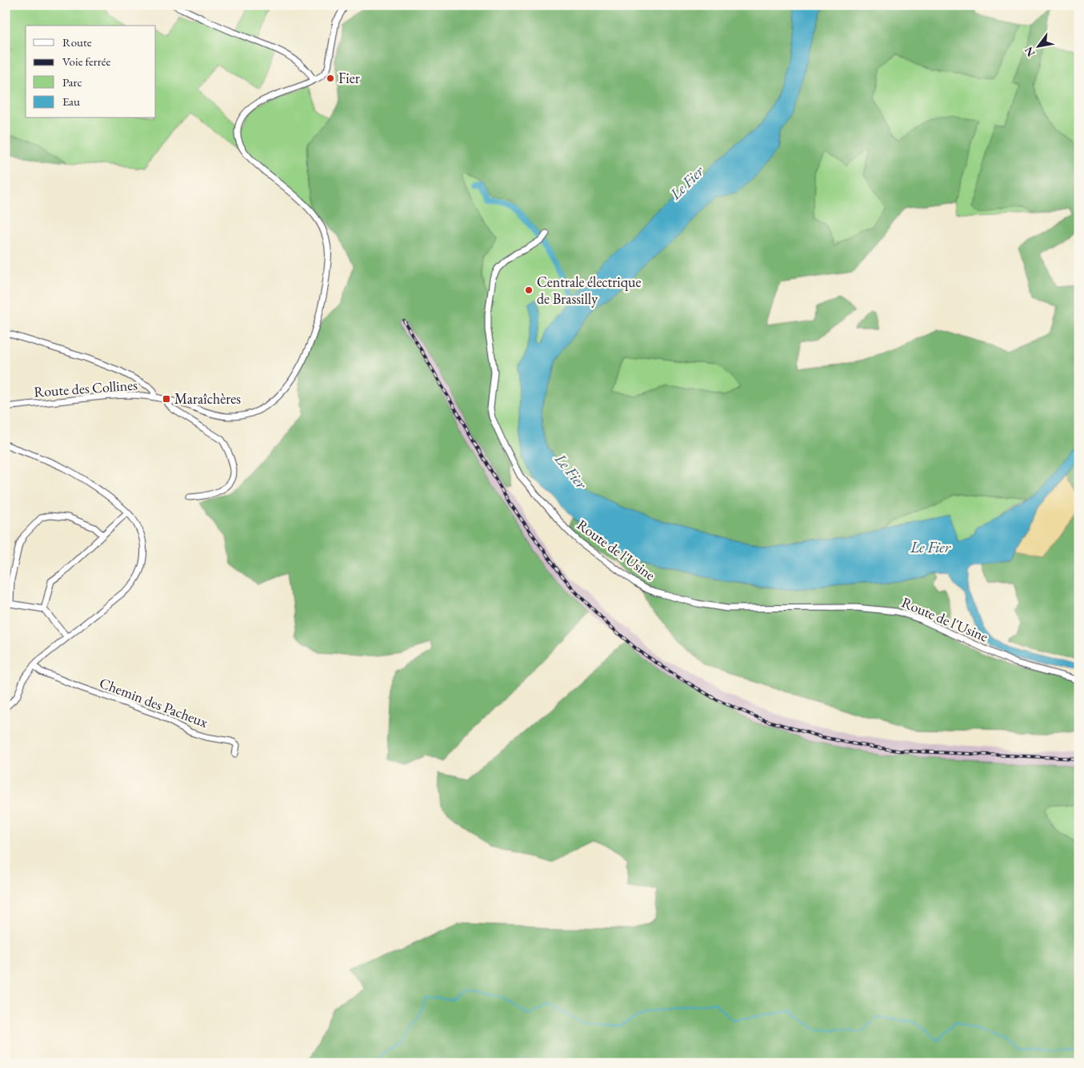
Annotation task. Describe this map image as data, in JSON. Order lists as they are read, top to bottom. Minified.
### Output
{"streets":{"street":["Route des Collines","Route de l'Usine","Chemin des Pacheux"]},"water":["Le Fier"],"places":{"other":["Fier","Centrale électrique de Brassilly"],"transit":["Maraîchères"]},"legend":["Route","Voie ferrée","Parc","Eau"],"north":"bottom left"}
